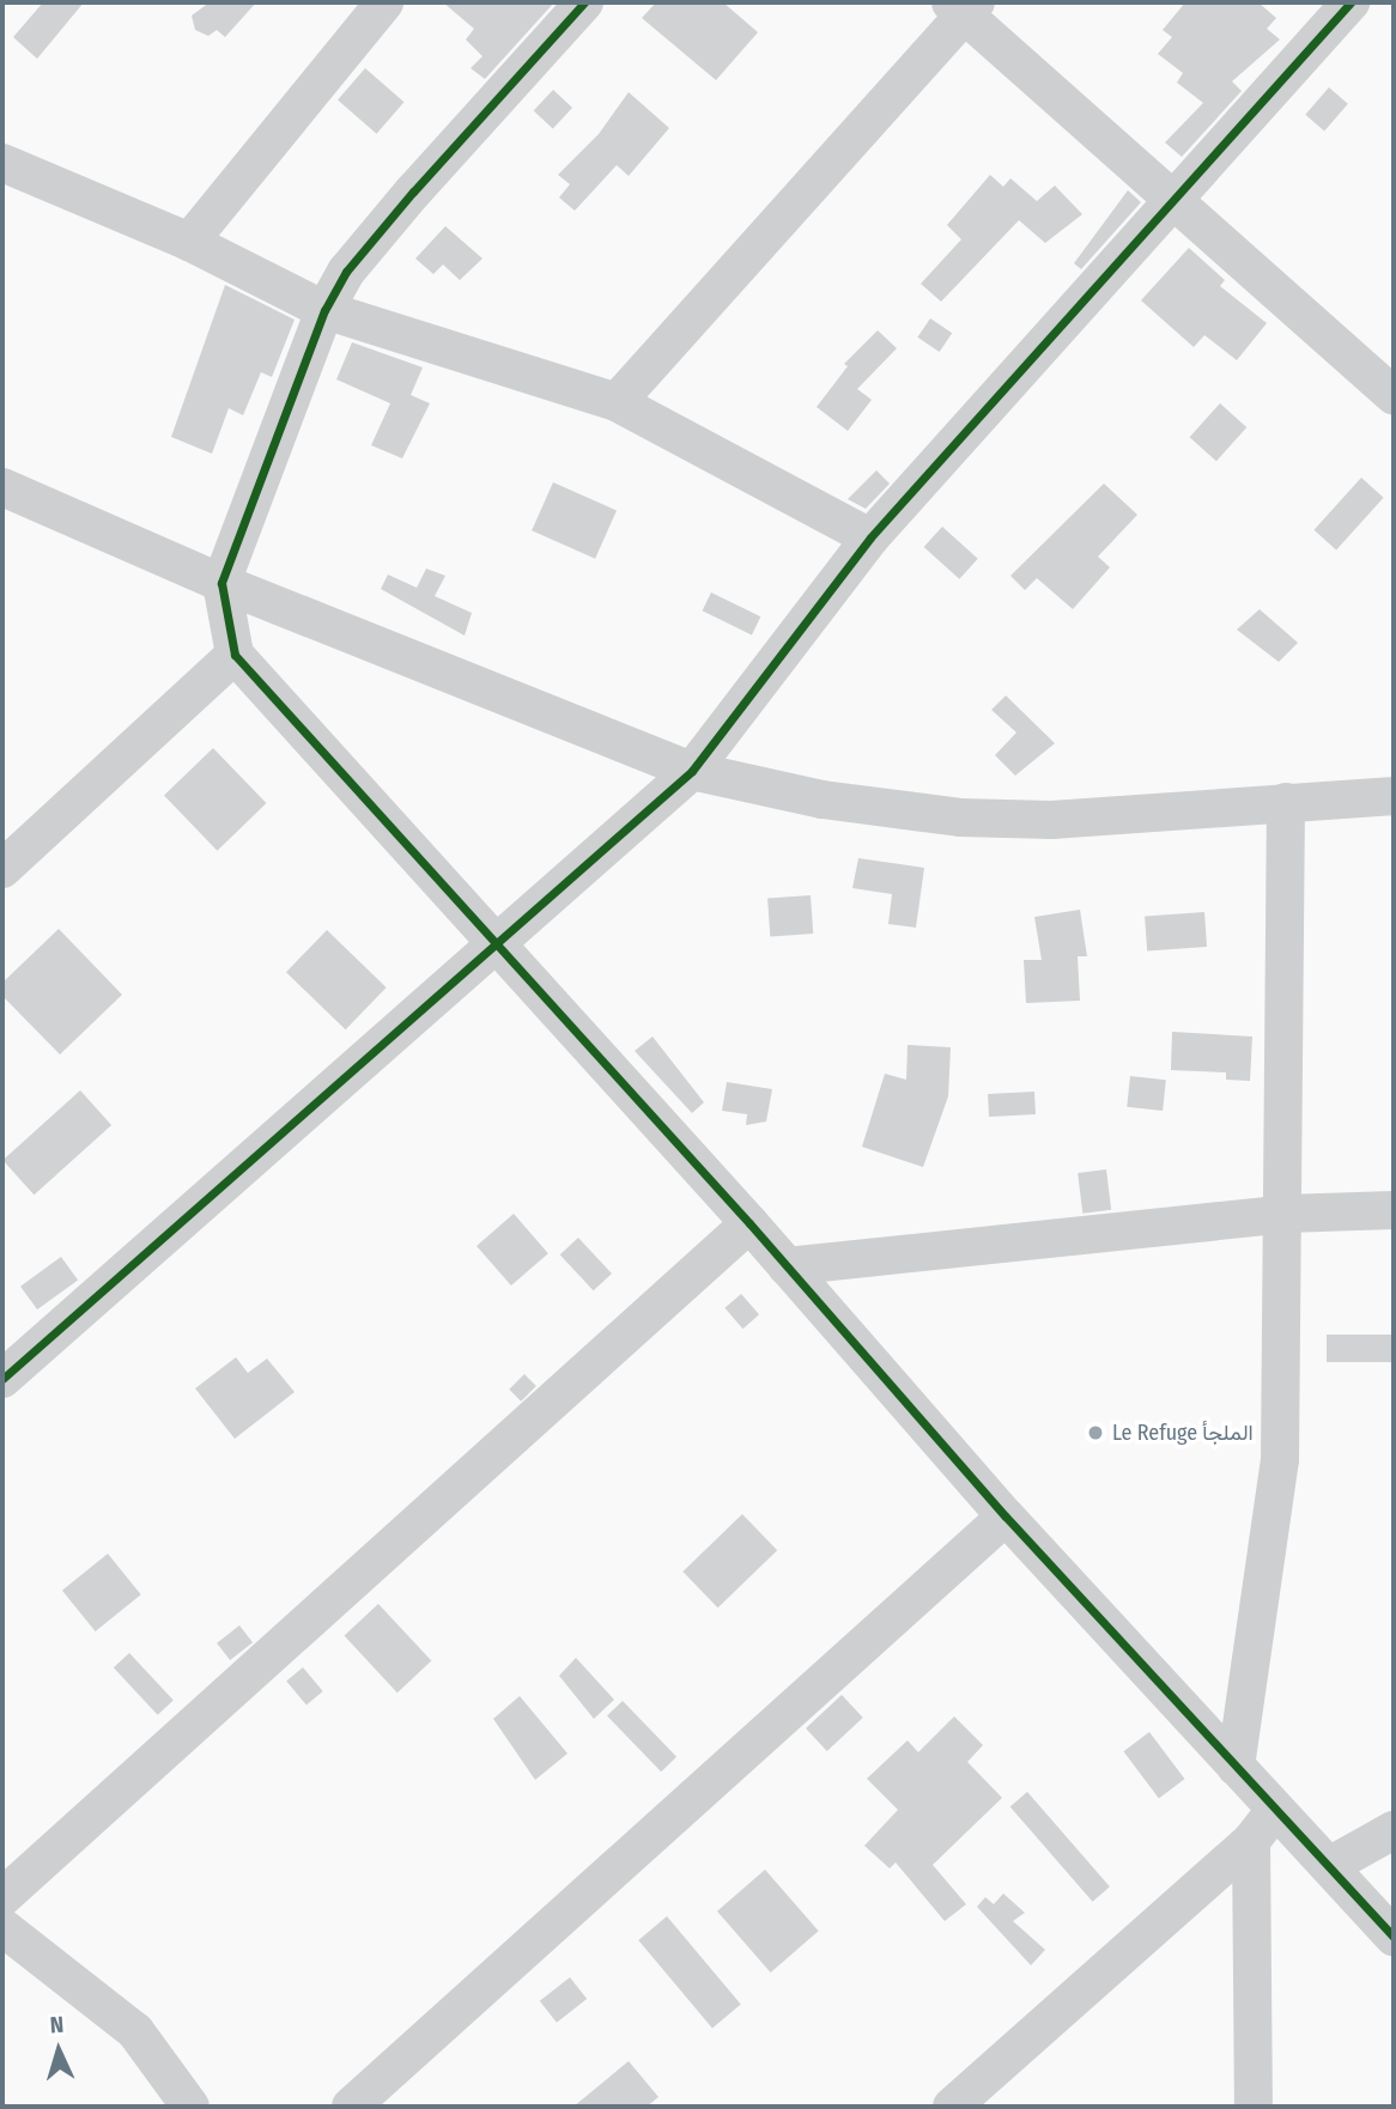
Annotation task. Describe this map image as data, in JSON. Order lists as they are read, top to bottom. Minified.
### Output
{"places":["Le Refuge الملجأ"],"north":"top"}
